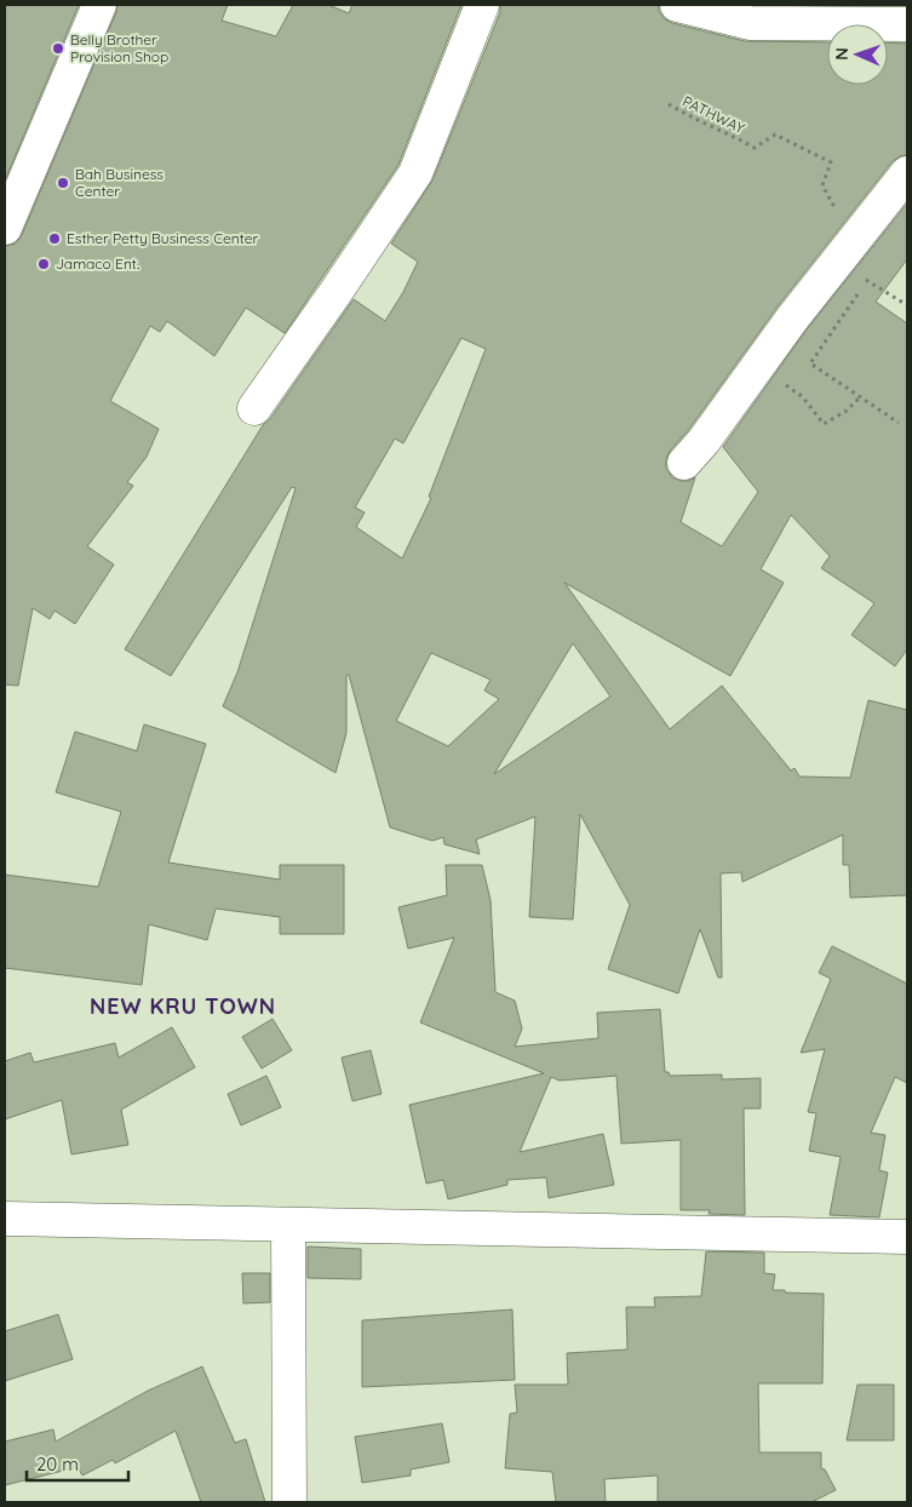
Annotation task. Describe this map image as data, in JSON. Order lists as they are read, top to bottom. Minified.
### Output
{"streets":{"path":["PATHWAY"]},"districts":["NEW KRU TOWN"],"places":["Belly Brother Provision Shop","Bah Business Center","Esther Petty Business Center","Jamaco Ent."],"scale_bar":"20 m","north":"left"}
